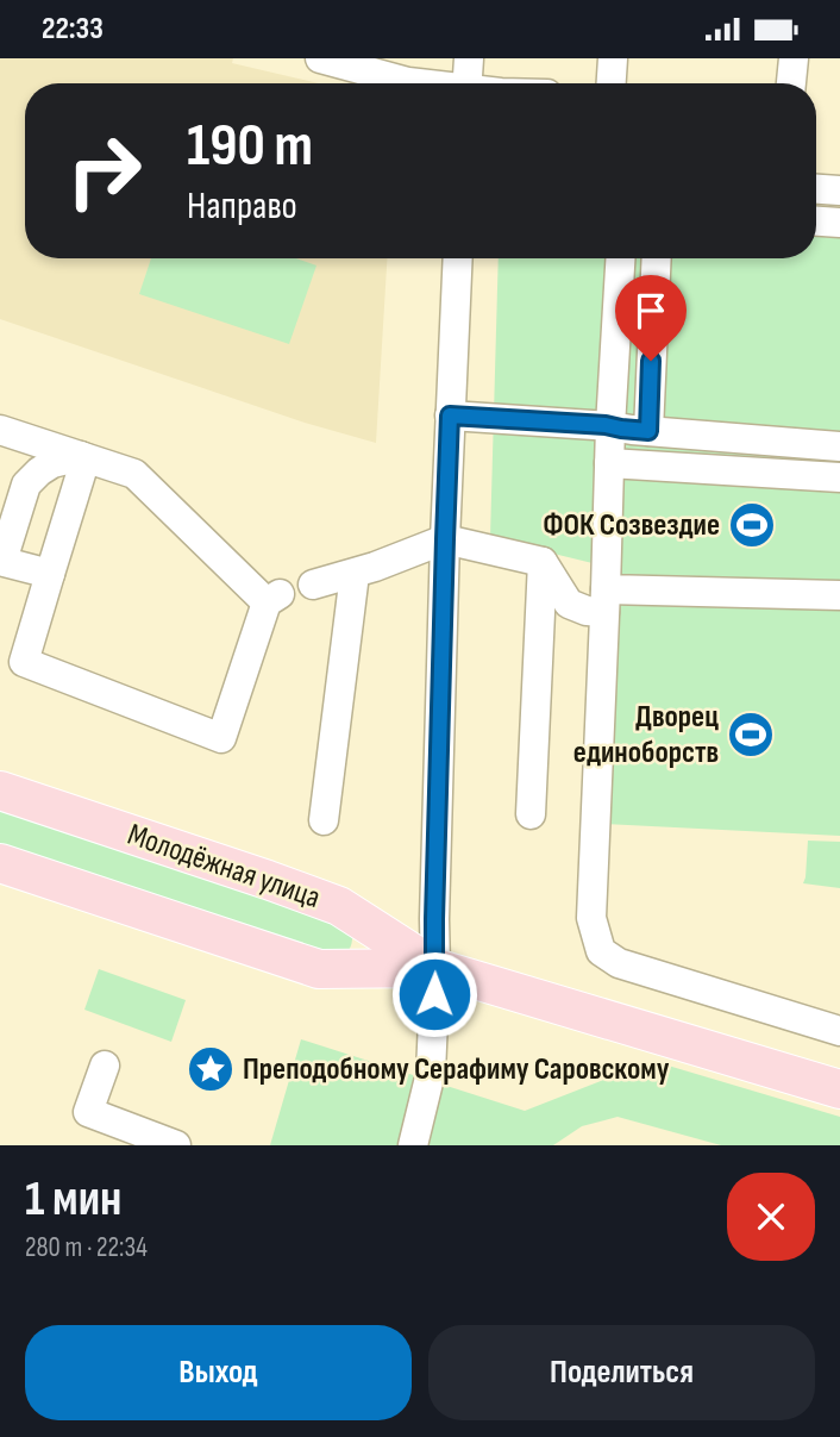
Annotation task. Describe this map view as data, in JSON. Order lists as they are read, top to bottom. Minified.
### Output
{"streets":{"main road":["Молодёжная улица"]},"places":{"sports":["ФОК Созвездие","Дворец единоборств"],"place":["Преподобному Серафиму Саровскому"]},"page":{"status":"22:33","turn":["190 m","Направо"],"heading":["1 мин","280 m · 22:34"],"buttons":["Выход","Поделиться"]}}
